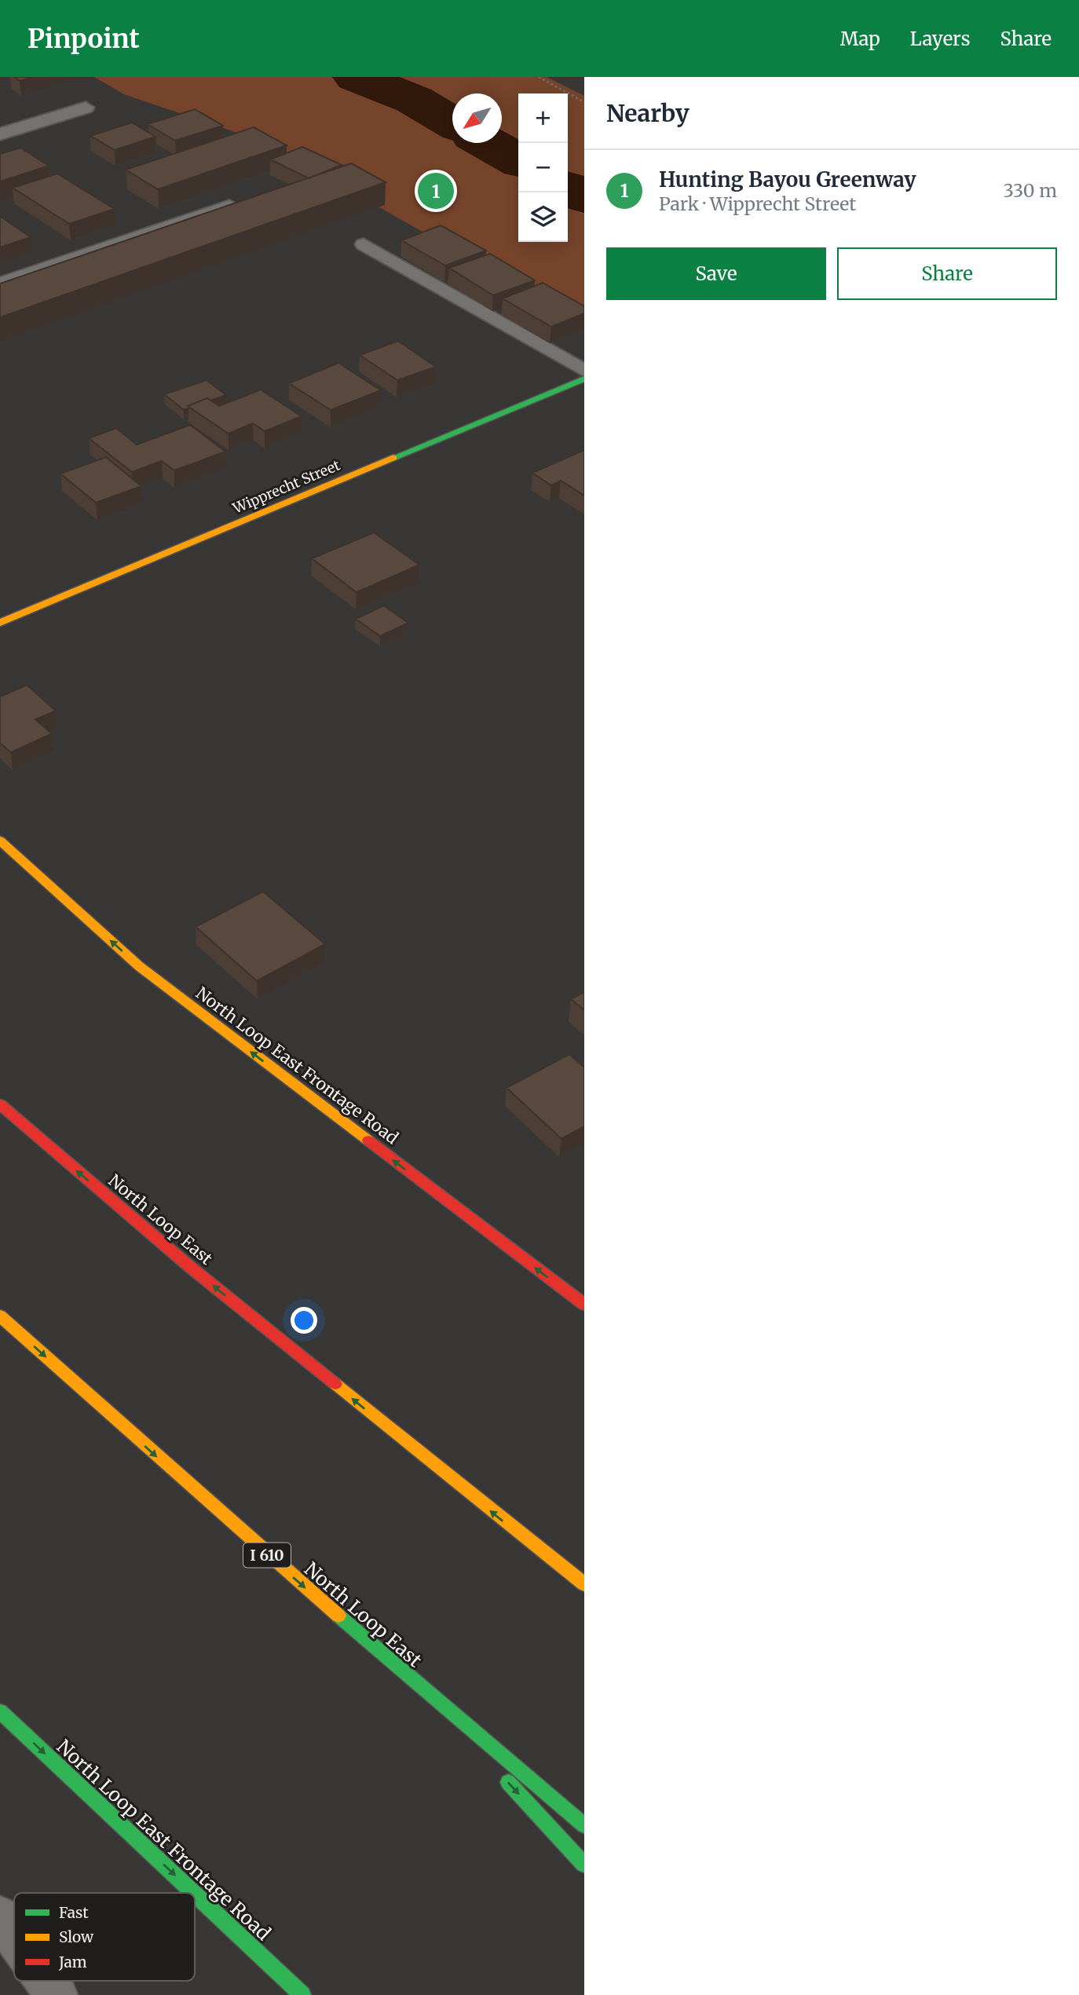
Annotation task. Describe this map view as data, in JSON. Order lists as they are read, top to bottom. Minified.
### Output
{"streets":{"main road":["Wipprecht Street","North Loop East Frontage Road","North Loop East","I 610"]},"legend":["Fast","Slow","Jam"],"north":"bottom left","page":{"header":"Pinpoint","nav":["Map","Layers","Share"],"heading":"Nearby","map_buttons":["+","−"],"list":[{"mark":"1","name":"Hunting Bayou Greenway","note":"Park · Wipprecht Street","value":"330 m"}],"pins":"1","buttons":["Save","Share"]}}
